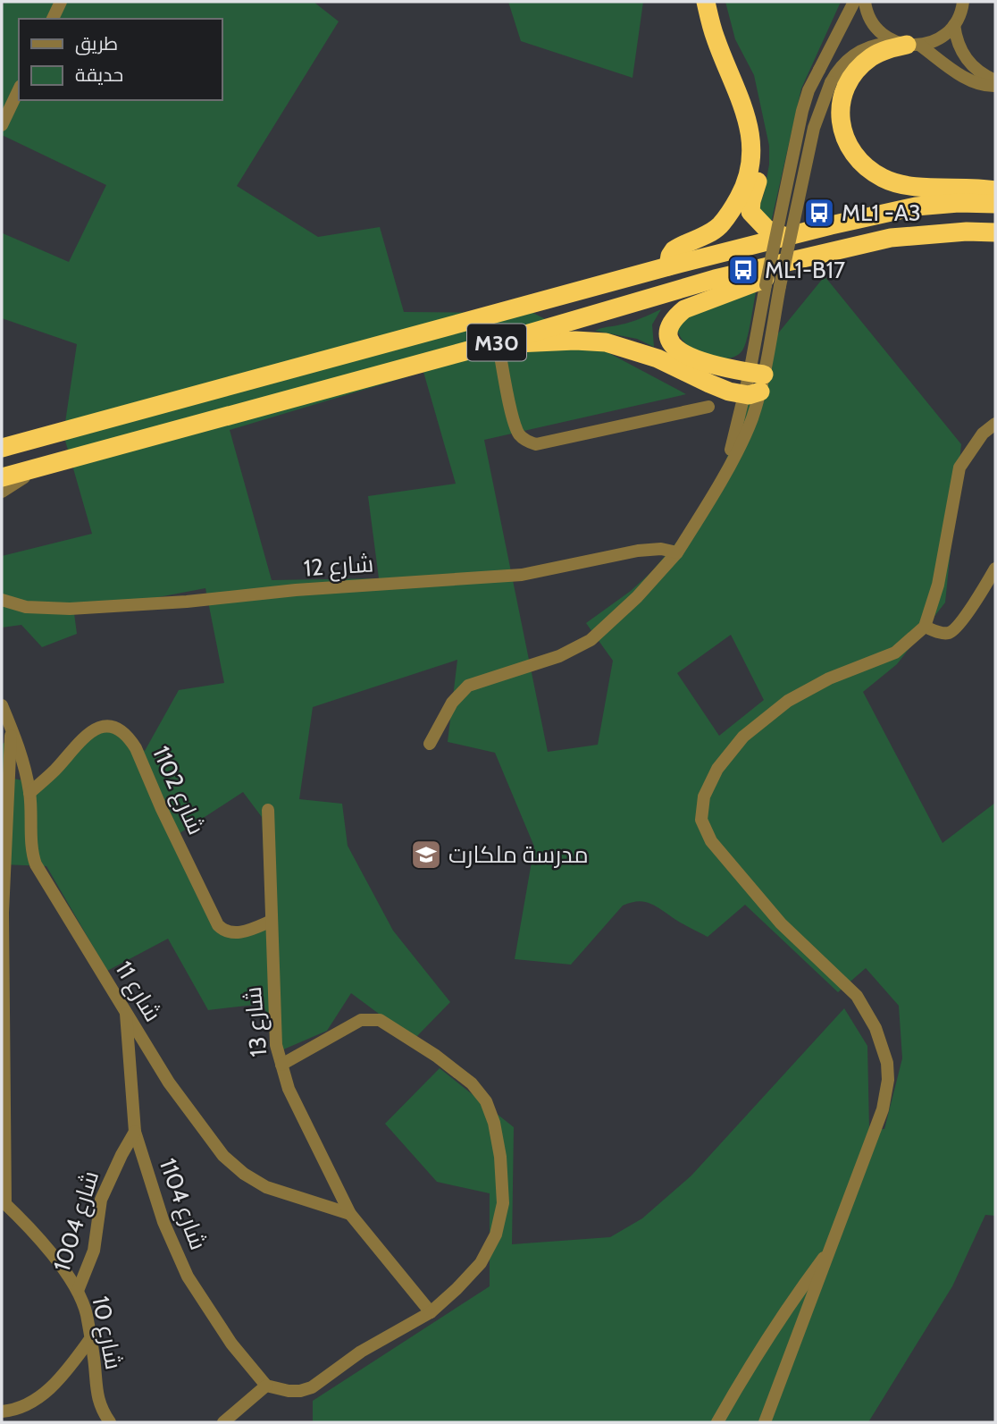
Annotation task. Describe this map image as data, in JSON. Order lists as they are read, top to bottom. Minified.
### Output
{"streets":{"highway":["M30"],"street":["شارع 12","شارع 1102","شارع 11","شارع 13","شارع 1104","شارع 1004","شارع 10"]},"crossings":[["شارع 1102","شارع 11"],["شارع 1102","شارع 13"],["شارع 11","شارع 13"],["شارع 11","شارع 1104"],["شارع 1104","شارع 1004"],["شارع 1004","شارع 10"]],"places":{"bus stop":["ML1 -A3","ML1-B17"],"school or university":["مدرسة ملكارت"]},"legend":["طريق","حديقة"]}
